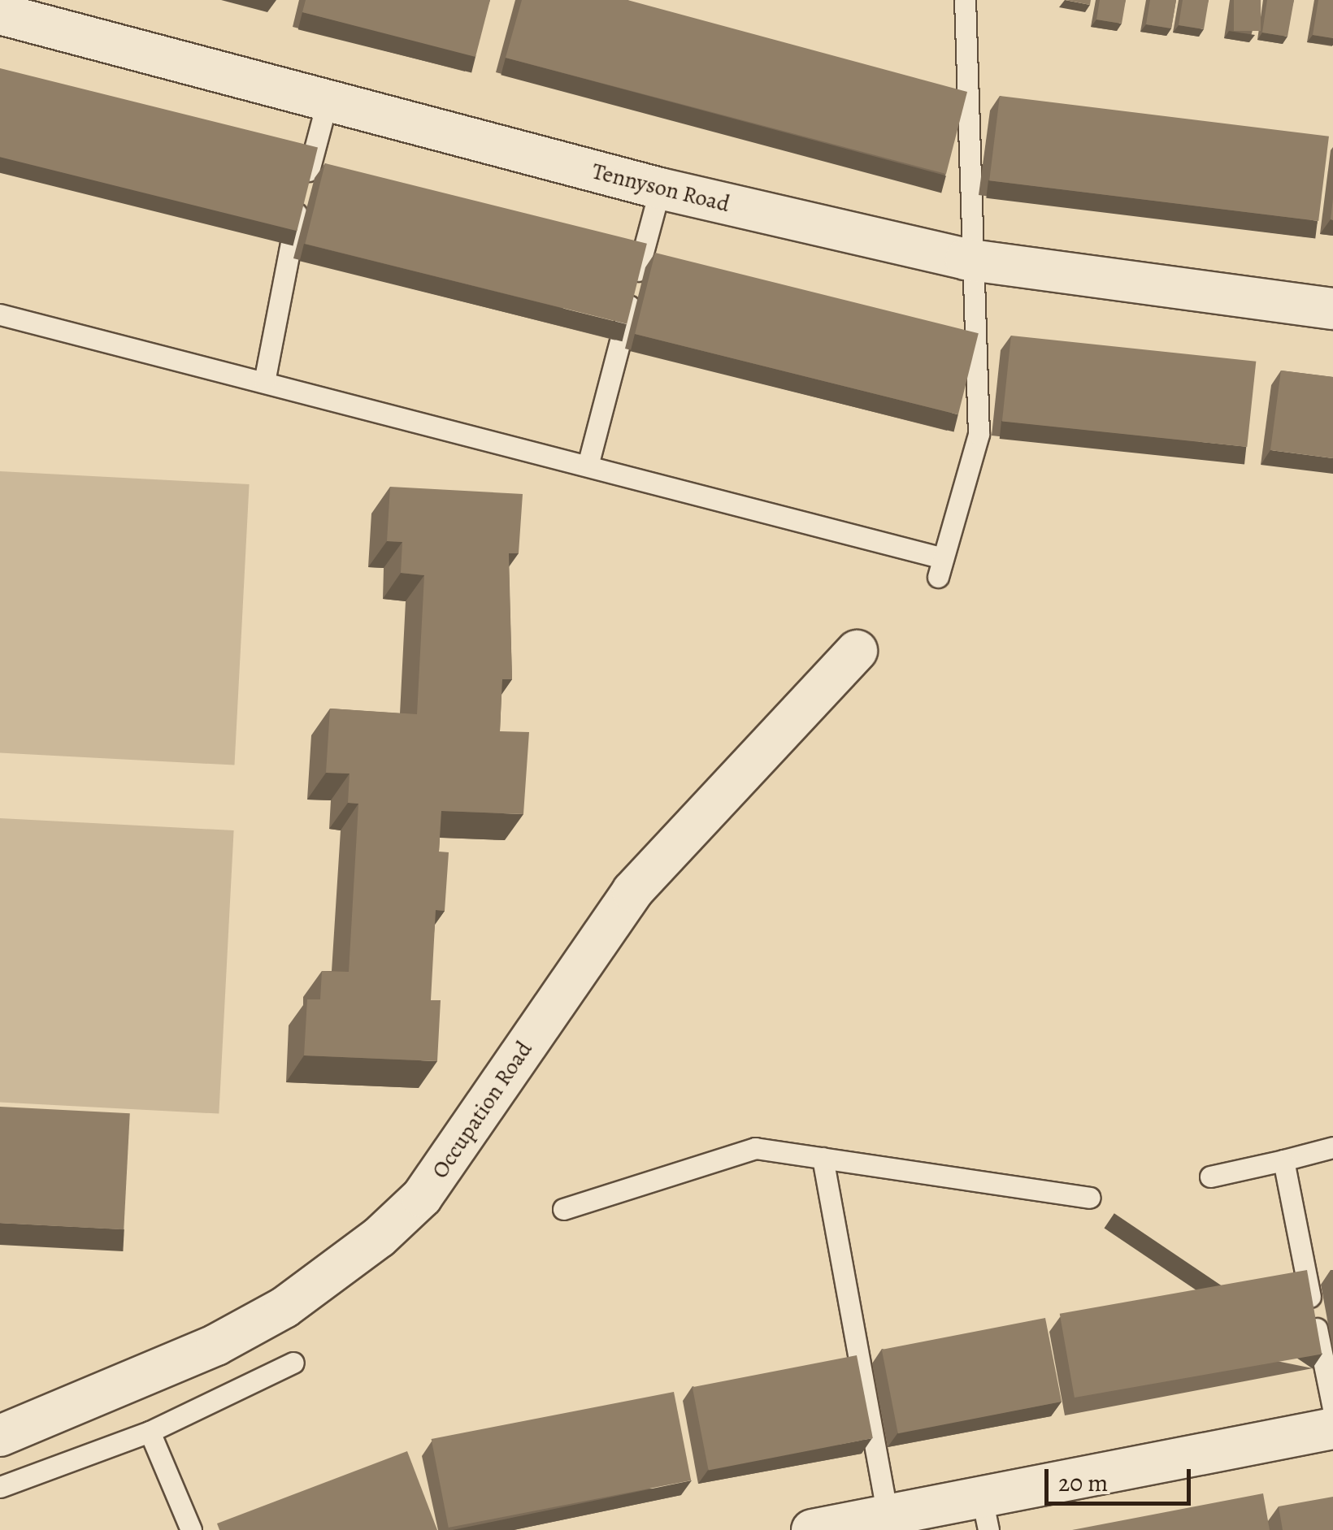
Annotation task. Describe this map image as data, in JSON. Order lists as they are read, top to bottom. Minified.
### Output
{"streets":{"street":["Tennyson Road","Occupation Road"]},"scale_bar":"20 m"}
